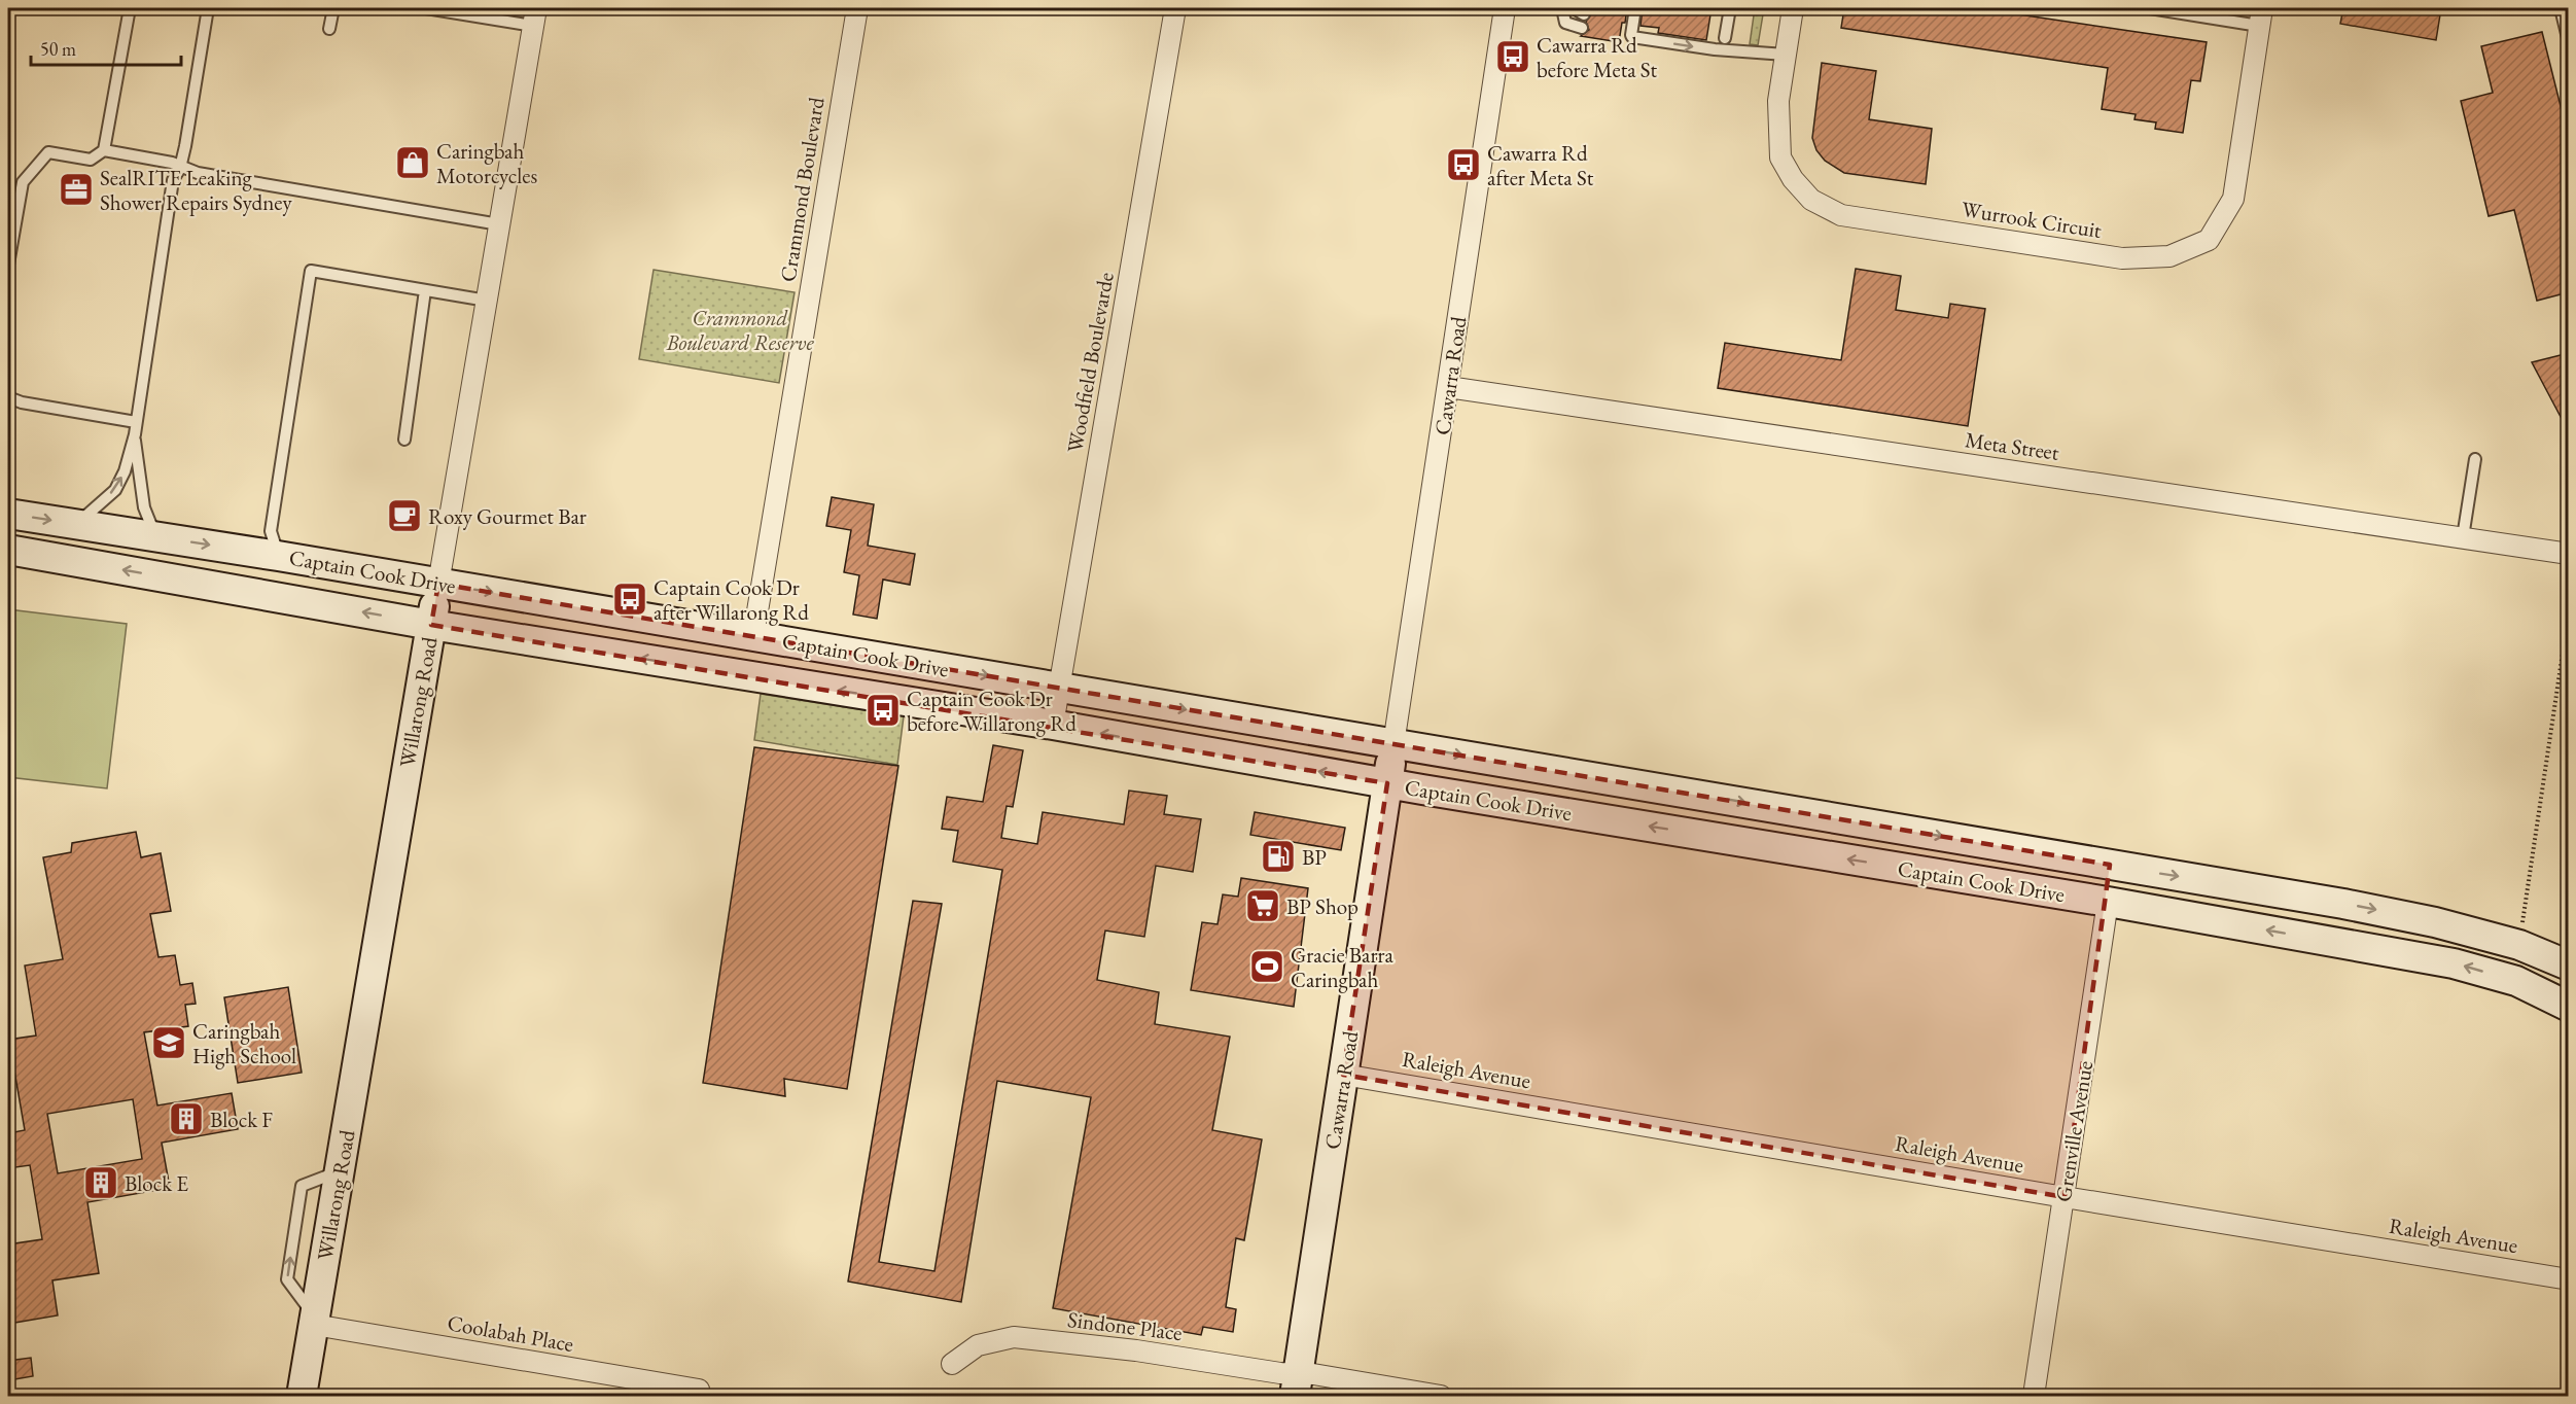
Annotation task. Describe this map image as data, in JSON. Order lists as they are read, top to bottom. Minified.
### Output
{"streets":{"main road":["Cawarra Road","Captain Cook Drive","Willarong Road","Grenville Avenue"],"street":["Crammond Boulevard","Wurrook Circuit","Woodfield Boulevarde","Meta Street","Raleigh Avenue","Sindone Place","Coolabah Place"]},"crossings":[["Crammond Boulevard","Captain Cook Drive"],["Woodfield Boulevarde","Captain Cook Drive"],["Cawarra Road","Meta Street"],["Cawarra Road","Captain Cook Drive"],["Cawarra Road","Raleigh Avenue"],["Cawarra Road","Sindone Place"],["Captain Cook Drive","Willarong Road"],["Captain Cook Drive","Grenville Avenue"],["Willarong Road","Coolabah Place"],["Raleigh Avenue","Grenville Avenue"]],"parks":["Crammond Boulevard Reserve"],"places":{"bus stop":["Cawarra Rd before Meta St","Cawarra Rd after Meta St","Captain Cook Dr after Willarong Rd","Captain Cook Dr before Willarong Rd"],"shop":["Caringbah Motorcycles"],"office":["SealRITE Leaking Shower Repairs Sydney"],"cafe":["Roxy Gourmet Bar"],"fuel station":["BP"],"supermarket":["BP Shop"],"sports":["Gracie Barra Caringbah"],"school or university":["Caringbah High School"],"building":["Block F","Block E"]},"scale_bar":"50 m"}
